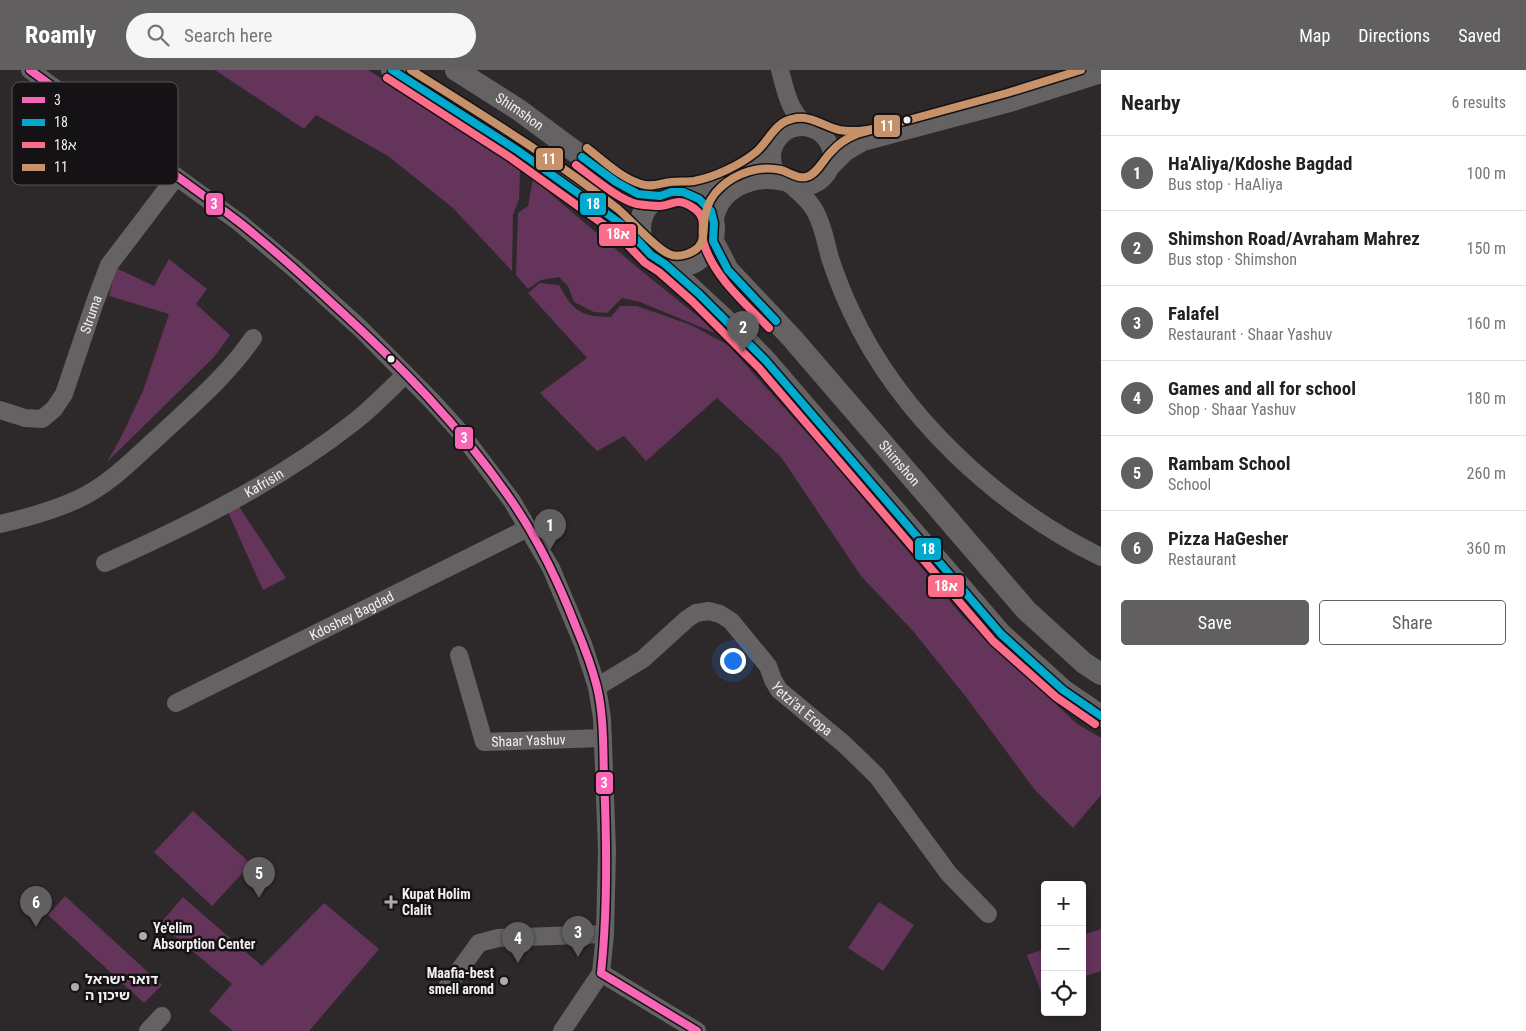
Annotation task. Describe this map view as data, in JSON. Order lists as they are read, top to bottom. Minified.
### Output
{"streets":{"main road":["Shimshon"],"street":["Struma","Kafrisin","Kdoshey Bagdad","Yetzi'at Eropa","Shaar Yashuv"]},"places":{"health":["Kupat Holim Clalit"],"other":["Ye'elim Absorption Center","Maafia-best smell arond","דואר ישראל שיכון ה"]},"lines":["transit line 3","transit line 18","transit line 11","transit line 18א"],"legend":["3","18","18א","11"],"page":{"header":"Roamly","search":"Search here","nav":["Map","Directions","Saved"],"heading":["Nearby","6 results"],"list":[{"mark":"1","name":"Ha'Aliya/Kdoshe Bagdad","note":"Bus stop · HaAliya","value":"100 m"},{"mark":"2","name":"Shimshon Road/Avraham Mahrez","note":"Bus stop · Shimshon","value":"150 m"},{"mark":"3","name":"Falafel","note":"Restaurant · Shaar Yashuv","value":"160 m"},{"mark":"4","name":"Games and all for school","note":"Shop · Shaar Yashuv","value":"180 m"},{"mark":"5","name":"Rambam School","note":"School","value":"260 m"},{"mark":"6","name":"Pizza HaGesher","note":"Restaurant","value":"360 m"}],"pins":["2","1","5","6","3","4"],"buttons":["Save","Share"],"map_buttons":["+","−"]}}
